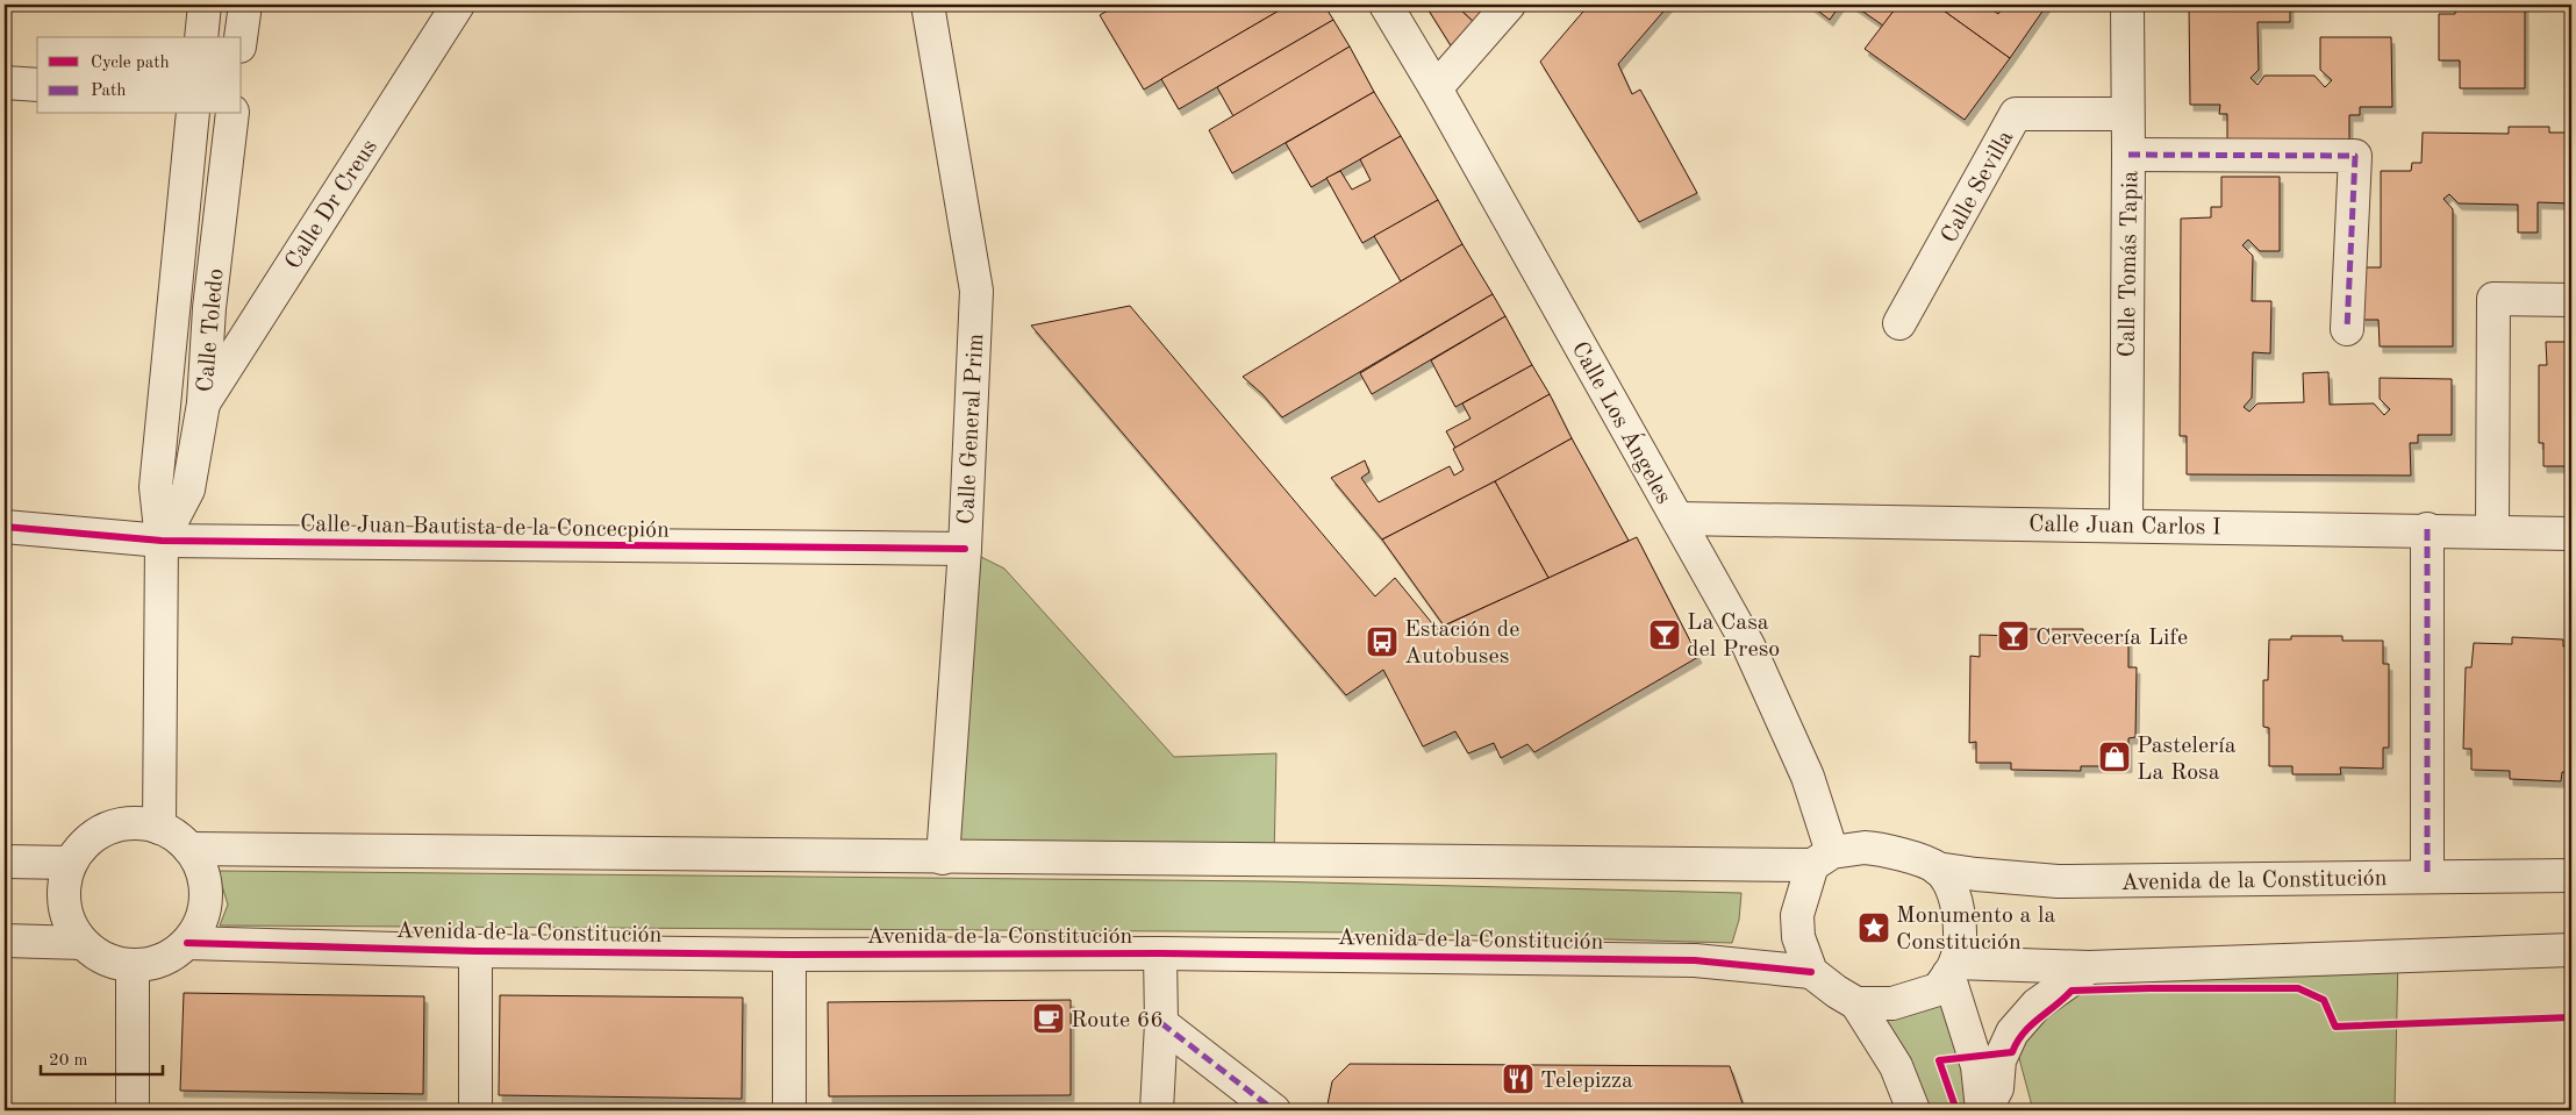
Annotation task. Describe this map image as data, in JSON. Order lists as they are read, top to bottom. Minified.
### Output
{"streets":{"street":["Calle Sevilla","Calle Dr Creus","Calle Tomás Tapia","Calle Toledo","Calle Los Ángeles","Calle General Prim","Calle Juan Carlos I","Calle Juan Bautista de la Concecpión","Avenida de la Constitución"]},"crossings":[["Calle Sevilla","Calle Tomás Tapia"],["Calle Dr Creus","Calle Toledo"],["Calle Tomás Tapia","Calle Juan Carlos I"],["Calle Toledo","Calle Juan Bautista de la Concecpión"],["Calle Toledo","Avenida de la Constitución"],["Calle Los Ángeles","Calle Juan Carlos I"],["Calle Los Ángeles","Avenida de la Constitución"],["Calle General Prim","Calle Juan Bautista de la Concecpión"]],"places":{"bar":["La Casa del Preso","Cervecería Life"],"bus stop":["Estación de Autobuses"],"shop":["Pastelería La Rosa"],"place":["Monumento a la Constitución"],"cafe":["Route 66"],"restaurant":["Telepizza"]},"legend":["Cycle path","Path"],"scale_bar":"20 m"}
